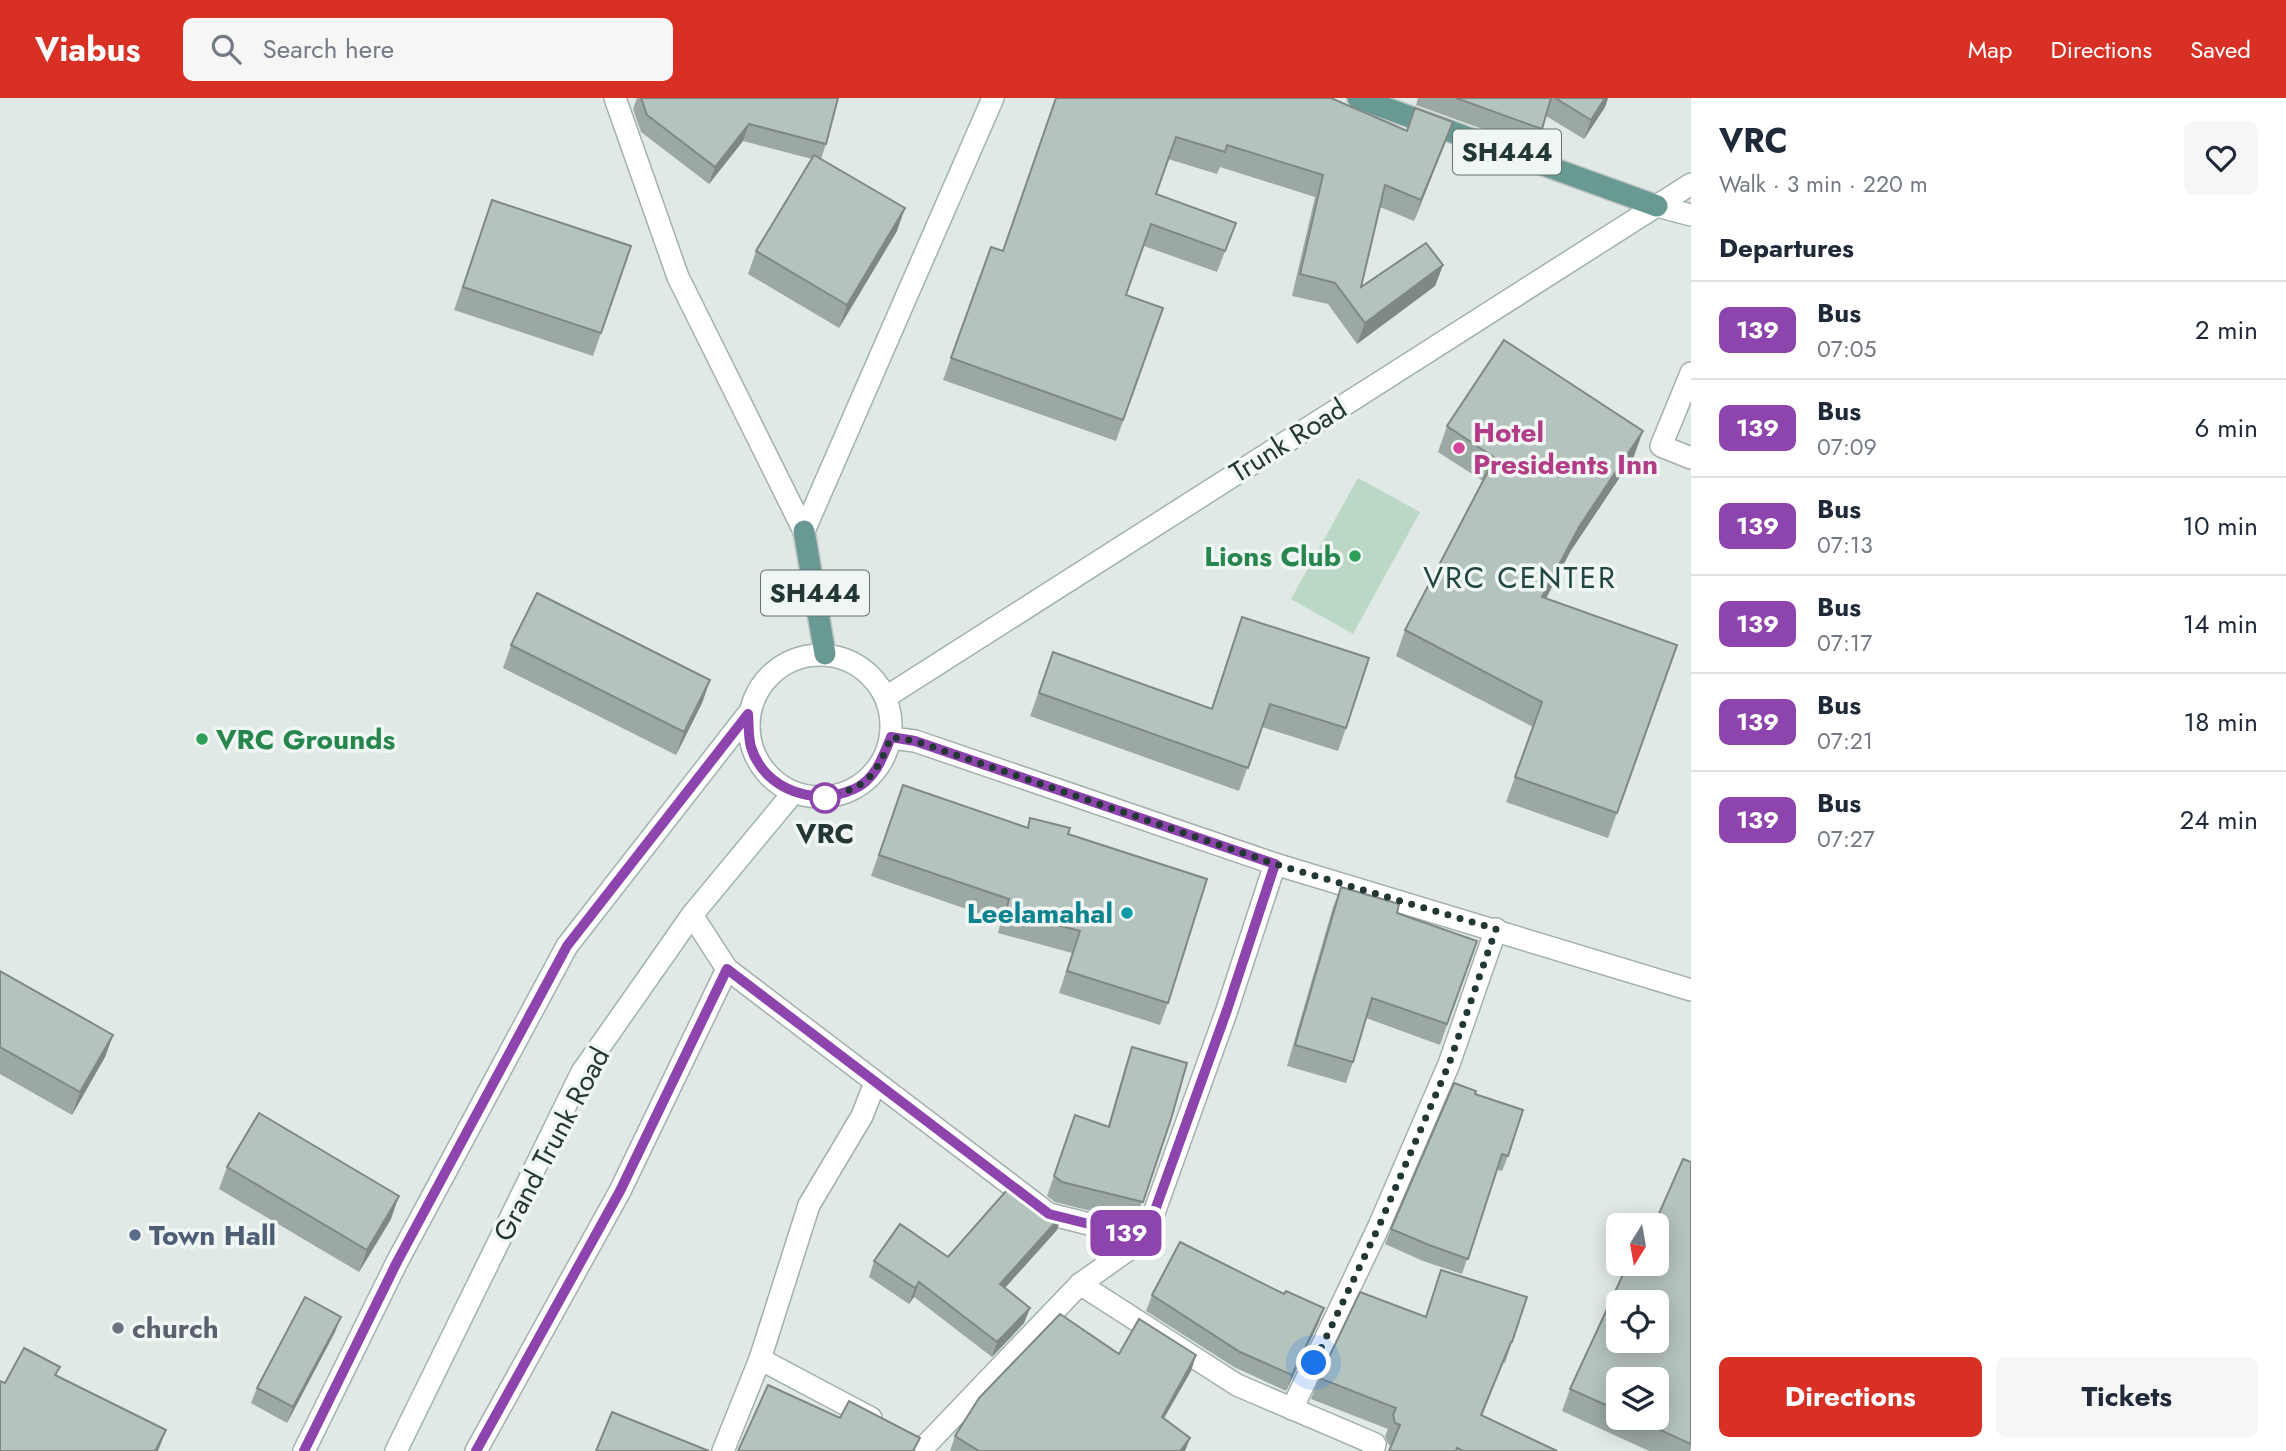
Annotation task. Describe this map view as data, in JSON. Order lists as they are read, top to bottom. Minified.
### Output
{"streets":{"main road":["SH444"],"street":["Trunk Road","Grand Trunk Road"]},"crossings":[["SH444","Trunk Road"],["SH444","Grand Trunk Road"],["Trunk Road","Grand Trunk Road"]],"districts":["VRC CENTER"],"places":["Hotel Presidents Inn","Lions Club","VRC Grounds","VRC","Leelamahal","Town Hall","church"],"lines":["bus line 139"],"north":"bottom","page":{"header":"Viabus","search":"Search here","nav":["Map","Directions","Saved"],"on_map":"139","heading":[["VRC","Walk · 3 min · 220 m"],"Departures"],"list":[{"mark":"139","name":"Bus","note":"07:05","value":"2 min"},{"mark":"139","name":"Bus","note":"07:09","value":"6 min"},{"mark":"139","name":"Bus","note":"07:13","value":"10 min"},{"mark":"139","name":"Bus","note":"07:17","value":"14 min"},{"mark":"139","name":"Bus","note":"07:21","value":"18 min"},{"mark":"139","name":"Bus","note":"07:27","value":"24 min"}],"buttons":["Directions","Tickets"]}}
